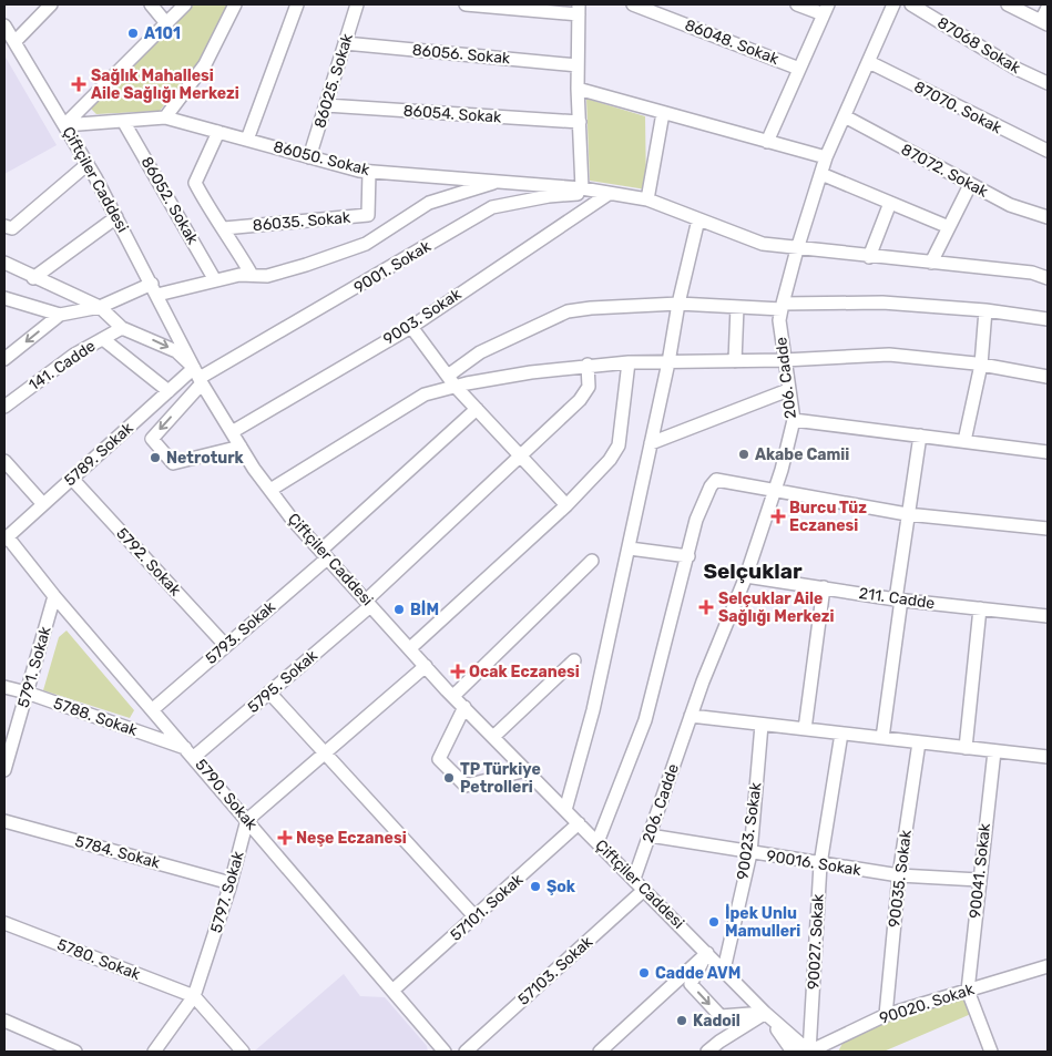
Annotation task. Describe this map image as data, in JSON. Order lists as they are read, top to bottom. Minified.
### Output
{"streets":{"street":["86048. Sokak","87068 Sokak","86056. Sokak","86025. Sokak","87070. Sokak","86054. Sokak","86050. Sokak","87072. Sokak","Çiftçiler Caddesi","86052. Sokak","86035. Sokak","9001. Sokak","9003. Sokak","141. Cadde","206. Cadde","5789. Sokak","5792. Sokak","211. Cadde","5793. Sokak","5791. Sokak","5795. Sokak","5788. Sokak","5790. Sokak","90023. Sokak","5784. Sokak","90016. Sokak","90041. Sokak","90035. Sokak","5797. Sokak","57101. Sokak","90027. Sokak","5780. Sokak","57103. Sokak","90020. Sokak"]},"crossings":[["86056. Sokak","86025. Sokak"],["86025. Sokak","86054. Sokak"],["86025. Sokak","86050. Sokak"],["87070. Sokak","206. Cadde"],["86050. Sokak","Çiftçiler Caddesi"],["86050. Sokak","86052. Sokak"],["86050. Sokak","86035. Sokak"],["86050. Sokak","9001. Sokak"],["86050. Sokak","9003. Sokak"],["87072. Sokak","206. Cadde"],["Çiftçiler Caddesi","9001. Sokak"],["Çiftçiler Caddesi","9003. Sokak"],["Çiftçiler Caddesi","206. Cadde"],["Çiftçiler Caddesi","5789. Sokak"],["Çiftçiler Caddesi","5793. Sokak"],["Çiftçiler Caddesi","5795. Sokak"],["Çiftçiler Caddesi","90023. Sokak"],["Çiftçiler Caddesi","57101. Sokak"],["Çiftçiler Caddesi","90027. Sokak"],["Çiftçiler Caddesi","57103. Sokak"],["Çiftçiler Caddesi","90020. Sokak"],["9001. Sokak","9003. Sokak"],["9001. Sokak","5789. Sokak"],["206. Cadde","211. Cadde"],["206. Cadde","90016. Sokak"],["5789. Sokak","5792. Sokak"],["5789. Sokak","5790. Sokak"],["5792. Sokak","5793. Sokak"],["5793. Sokak","5790. Sokak"],["5791. Sokak","5788. Sokak"],["5791. Sokak","5790. Sokak"],["5795. Sokak","5788. Sokak"],["5795. Sokak","5790. Sokak"],["5788. Sokak","5790. Sokak"],["5790. Sokak","5797. Sokak"],["5790. Sokak","57101. Sokak"],["90023. Sokak","90016. Sokak"],["5784. Sokak","5797. Sokak"],["90016. Sokak","90041. Sokak"],["90016. Sokak","90035. Sokak"],["90016. Sokak","90027. Sokak"],["90041. Sokak","90020. Sokak"],["90035. Sokak","90020. Sokak"],["5797. Sokak","5780. Sokak"],["90027. Sokak","90020. Sokak"]],"districts":["Selçuklar"],"places":{"other":["A101","Akabe Camii","Netroturk","BİM","TP Türkiye Petrolleri","Şok","İpek Unlu Mamulleri","Cadde AVM","Kadoil"],"health":["Sağlık Mahallesi Aile Sağlığı Merkezi","Burcu Tüz Eczanesi","Selçuklar Aile Sağlığı Merkezi","Ocak Eczanesi","Neşe Eczanesi"]}}
